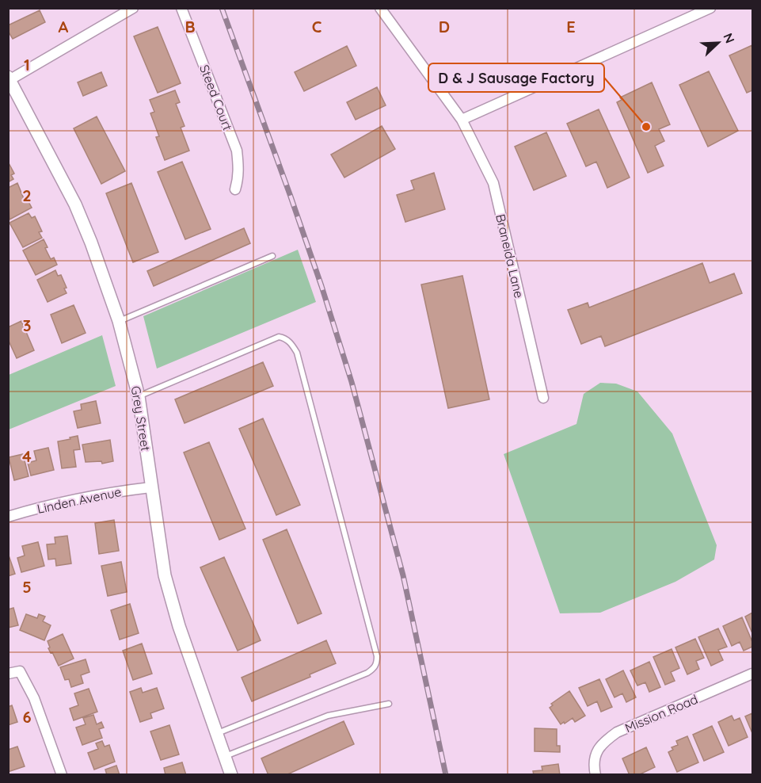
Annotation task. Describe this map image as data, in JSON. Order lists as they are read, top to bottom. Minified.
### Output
{"streets":{"street":["Steed Court","Braneida Lane","Grey Street","Linden Avenue","Mission Road"]},"crossings":[["Grey Street","Linden Avenue"]],"places":["D & J Sausage Factory"],"north":"top right","grid":{"columns":["A","B","C","D","E"],"rows":["1","2","3","4","5","6"]}}
